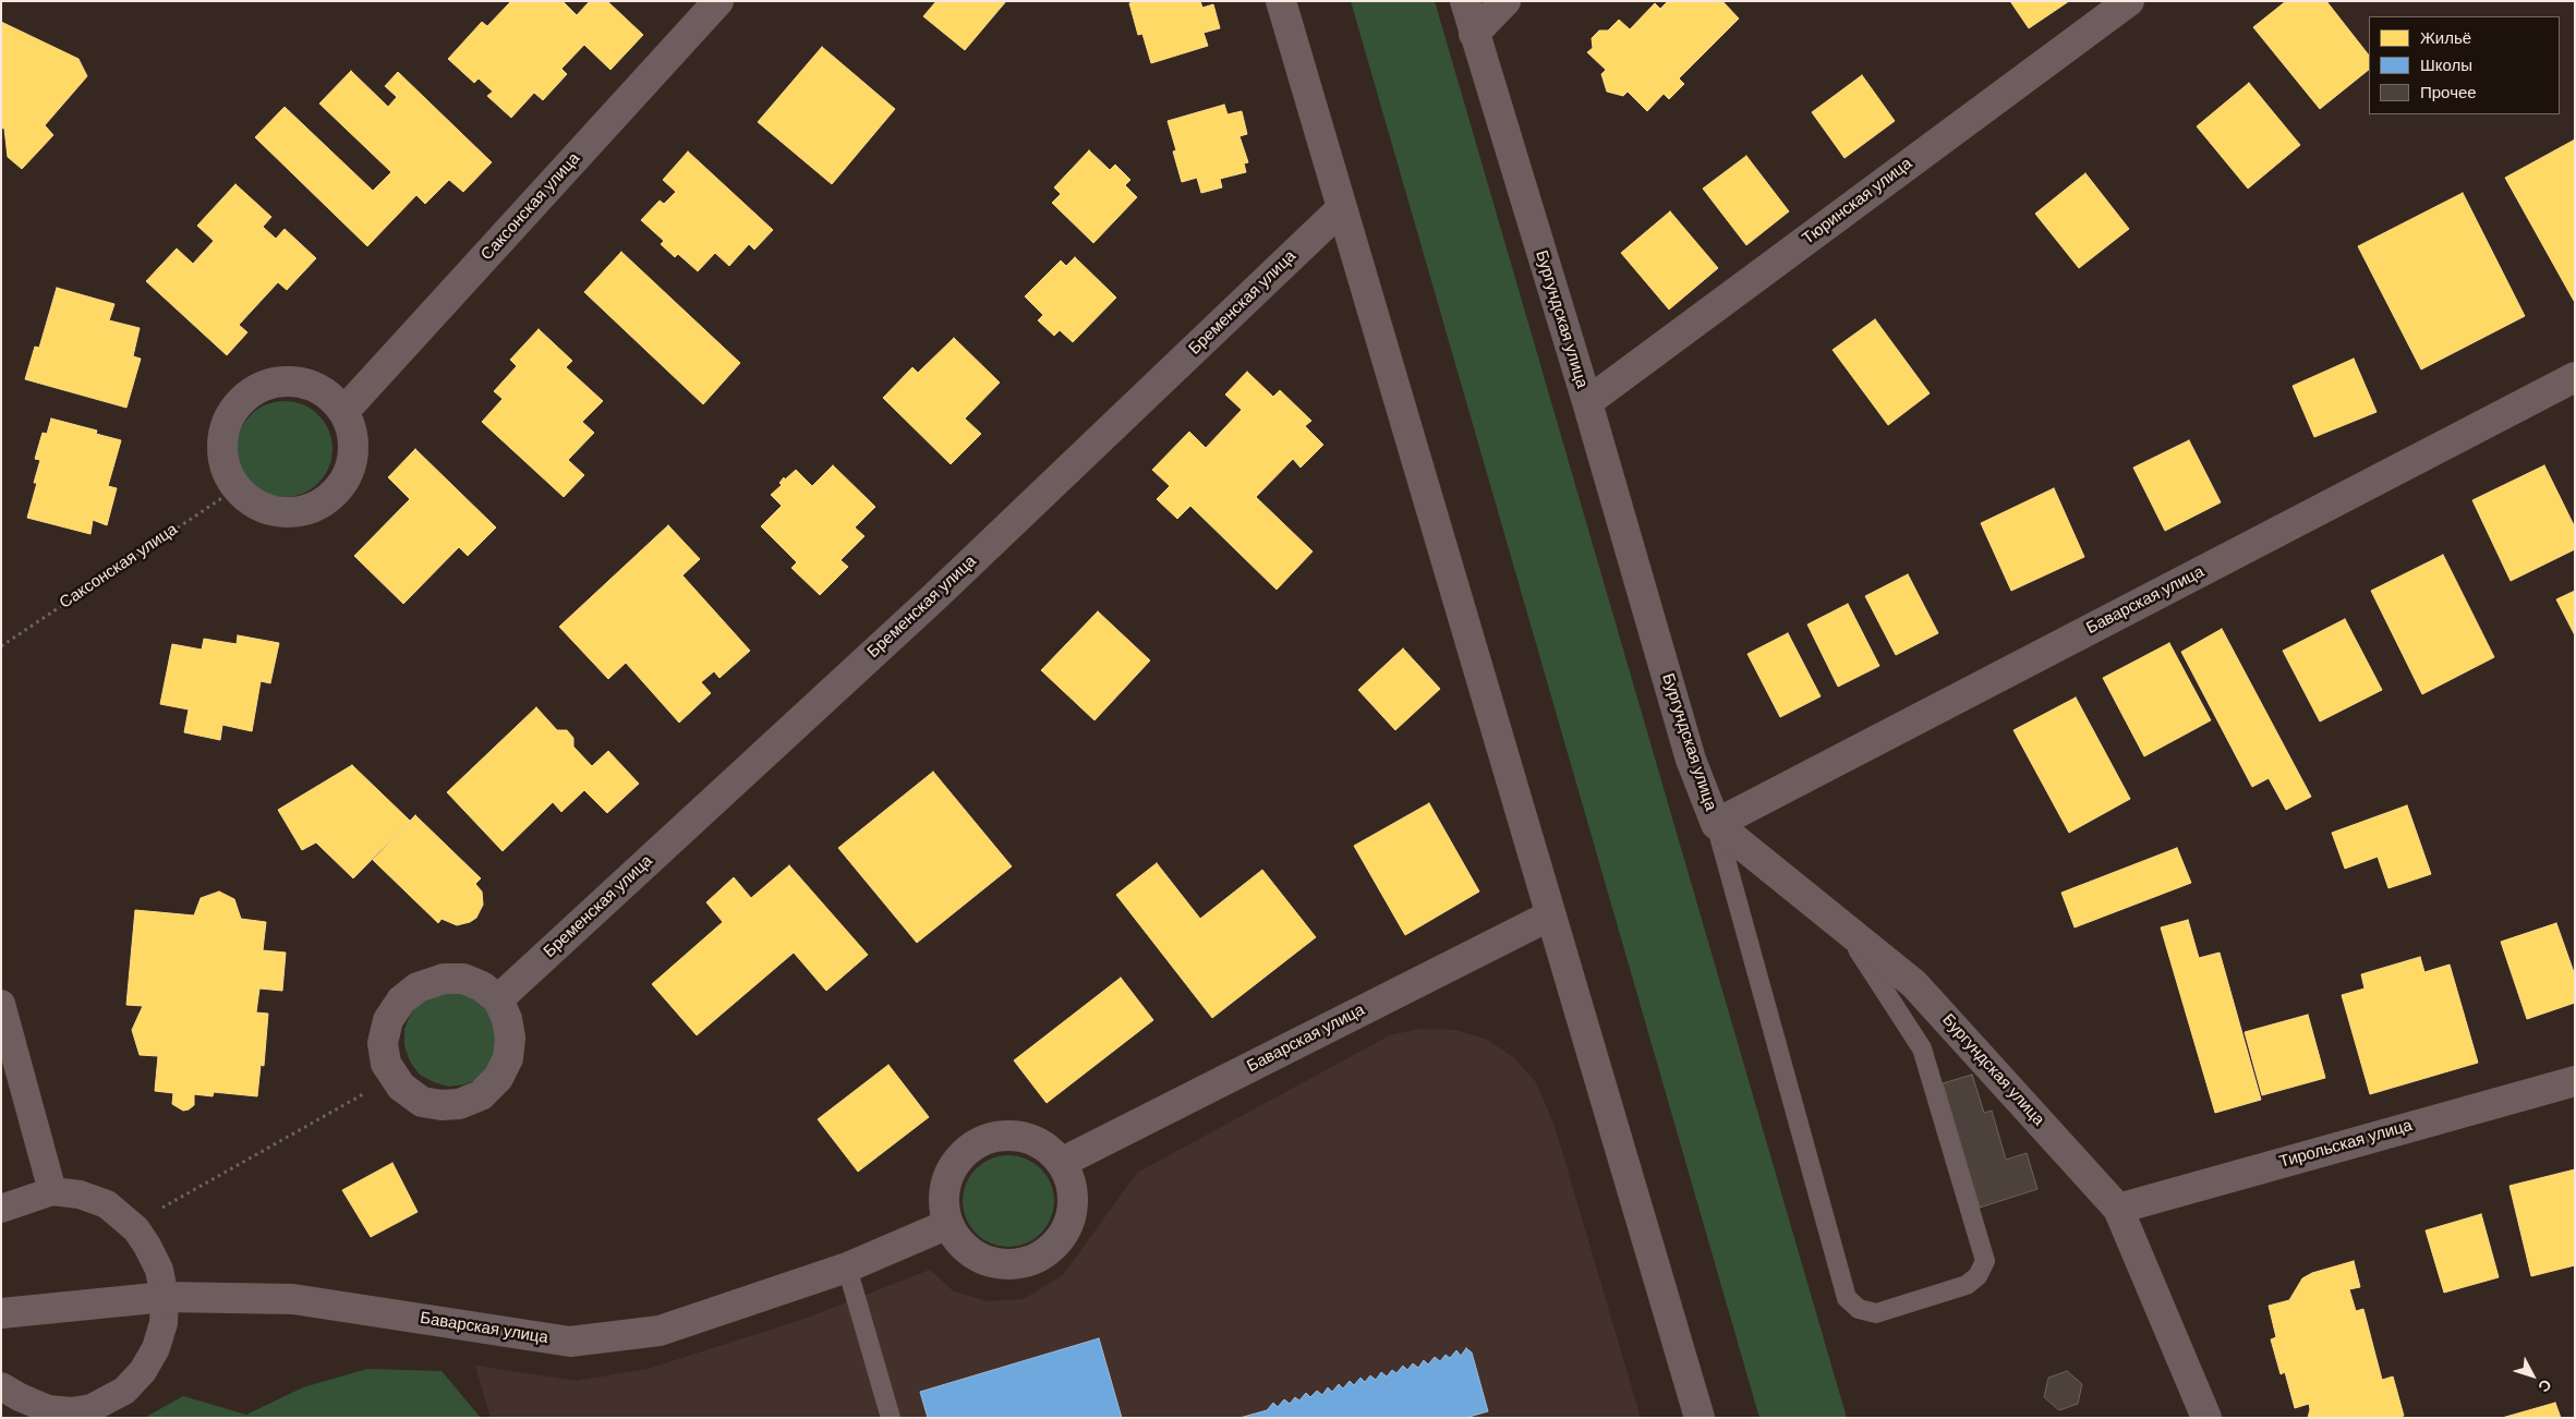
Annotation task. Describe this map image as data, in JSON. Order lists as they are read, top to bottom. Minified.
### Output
{"streets":{"street":["Тюринская улица","Саксонская улица","Бременская улица","Бургундская улица","Баварская улица","Тирольская улица"]},"crossings":[["Тюринская улица","Бургундская улица"],["Бургундская улица","Баварская улица"],["Бургундская улица","Тирольская улица"]],"legend":["Жильё","Школы","Прочее"],"north":"bottom right"}
